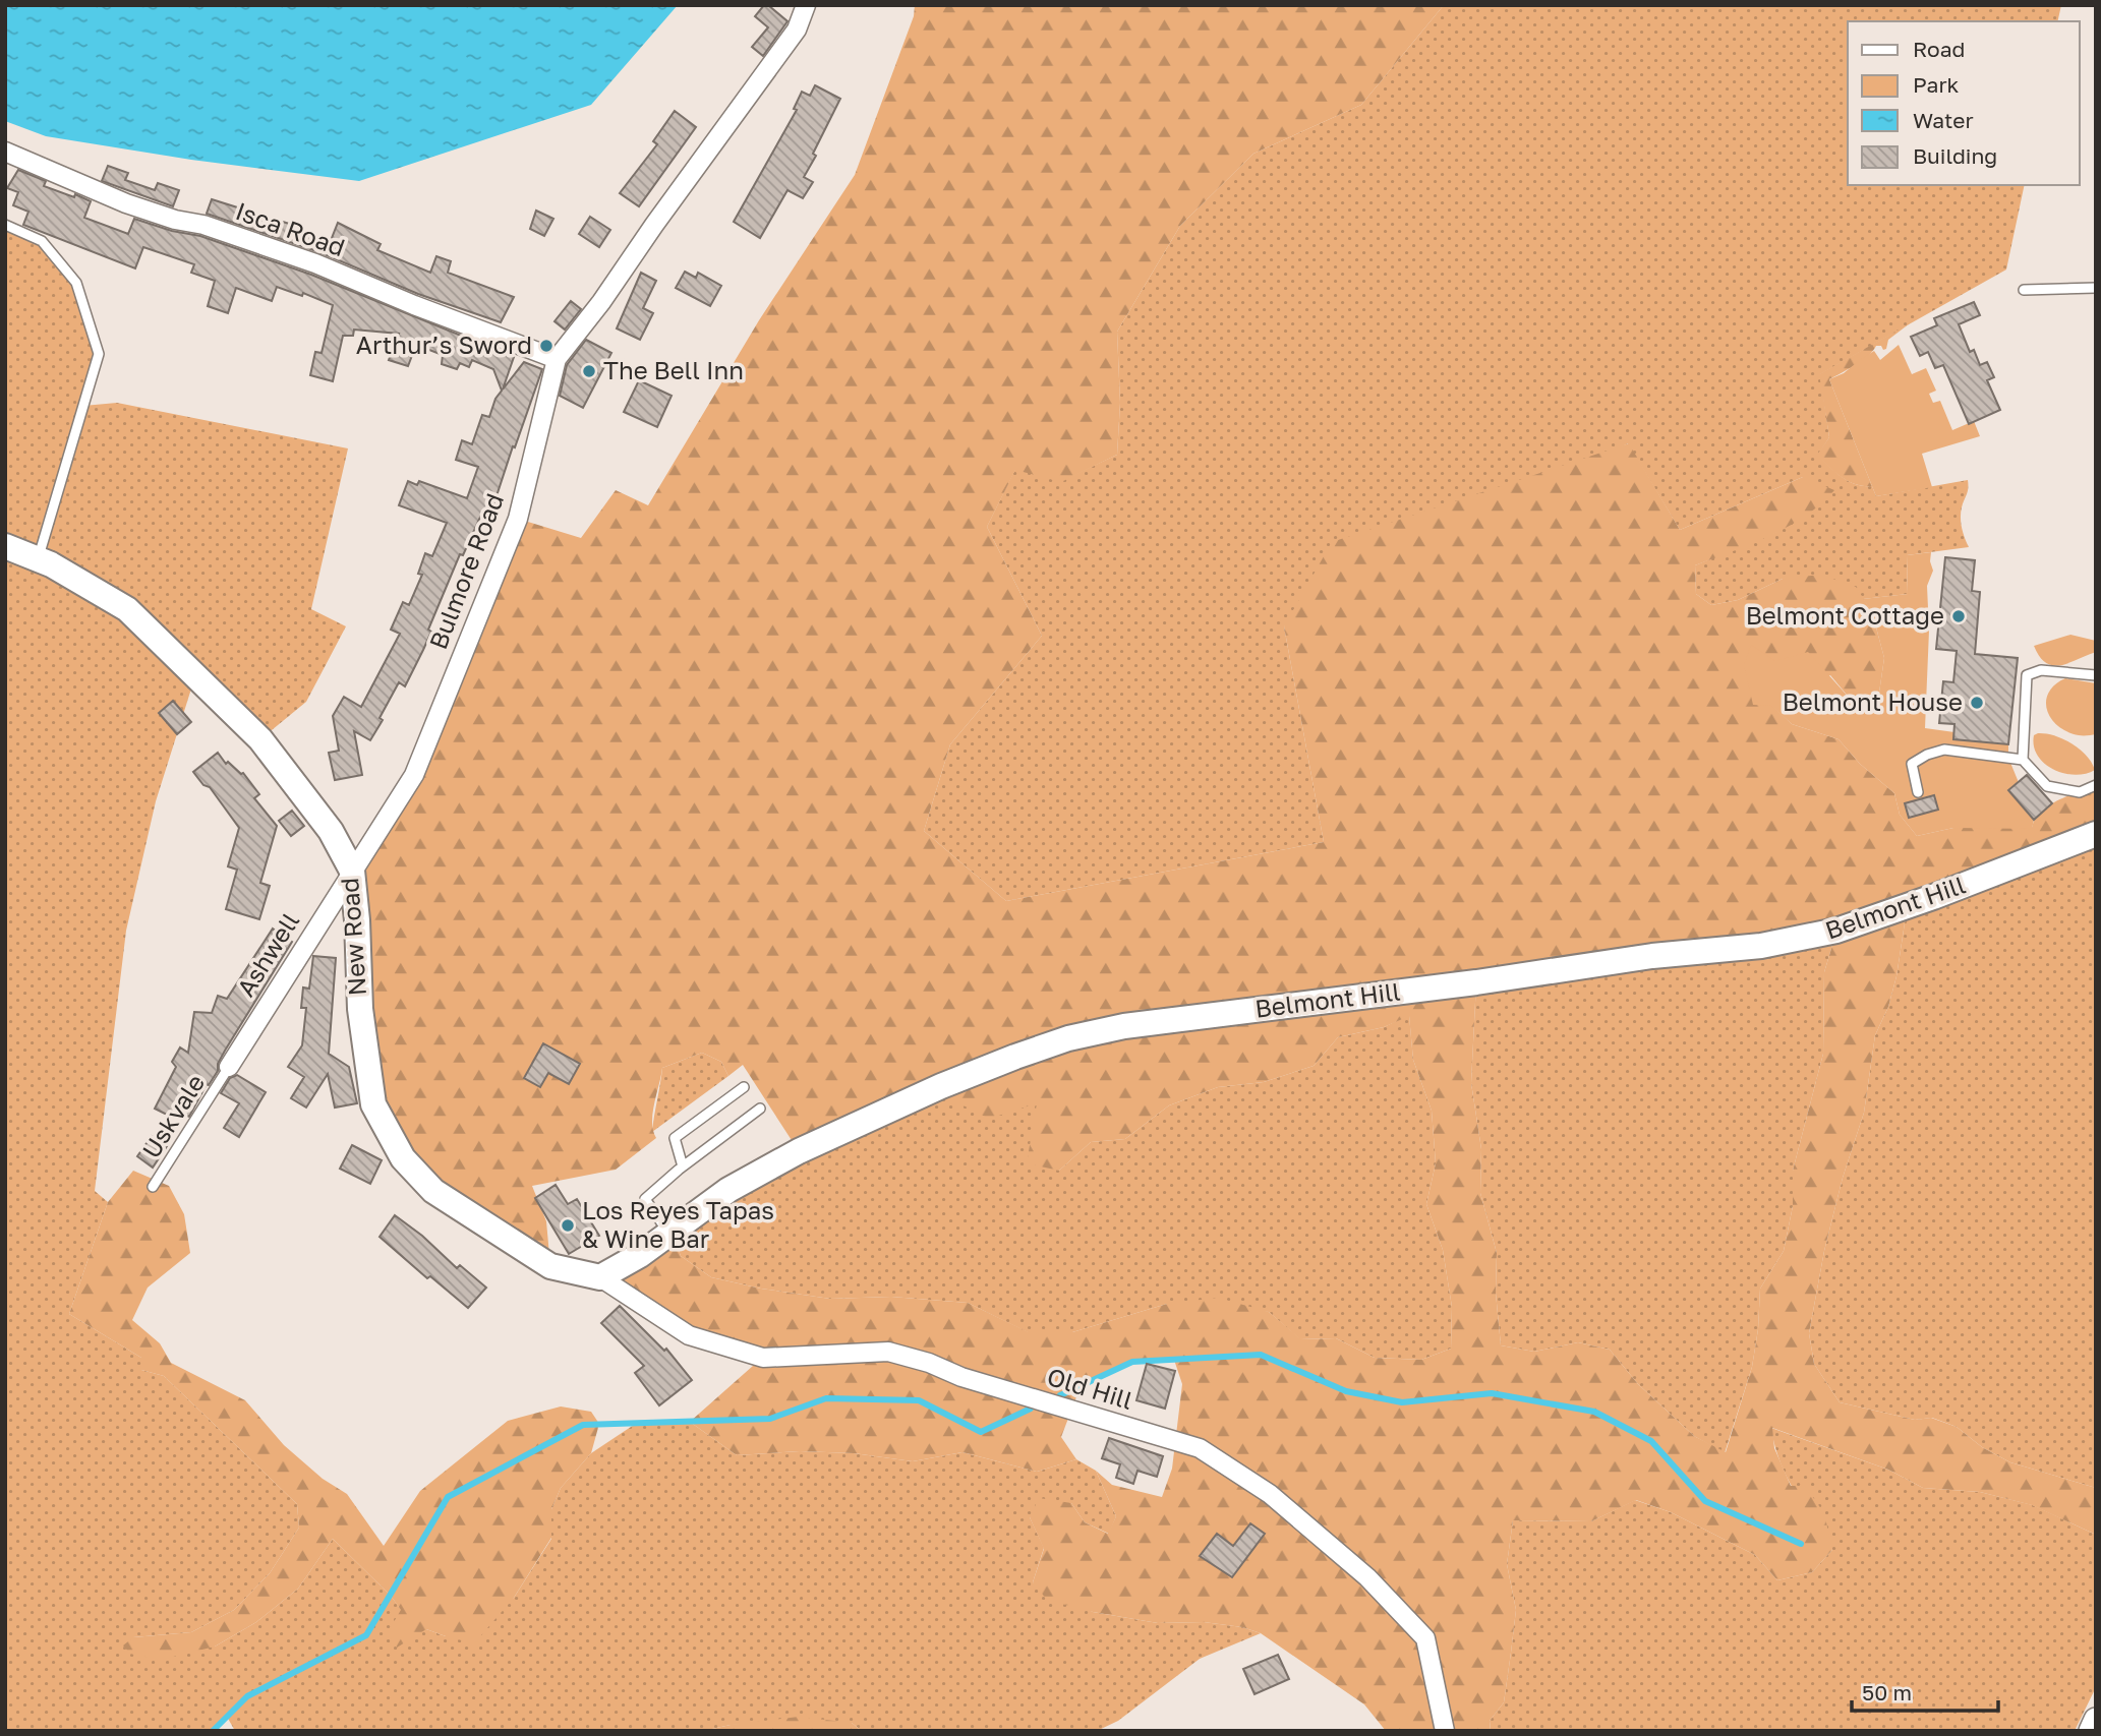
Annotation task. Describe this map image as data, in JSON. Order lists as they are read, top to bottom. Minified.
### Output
{"streets":{"main road":["Belmont Hill","New Road"],"street":["Isca Road","Bulmore Road","Ashwell","Old Hill"],"lane":["Uskvale"]},"crossings":[["Isca Road","Bulmore Road"],["Bulmore Road","New Road"],["Bulmore Road","Ashwell"],["Belmont Hill","New Road"],["Belmont Hill","Old Hill"],["New Road","Ashwell"],["New Road","Old Hill"],["Ashwell","Uskvale"]],"places":["Arthur’s Sword","The Bell Inn","Belmont Cottage","Belmont House","Los Reyes Tapas & Wine Bar"],"legend":["Road","Park","Water","Building"],"scale_bar":"50 m"}
